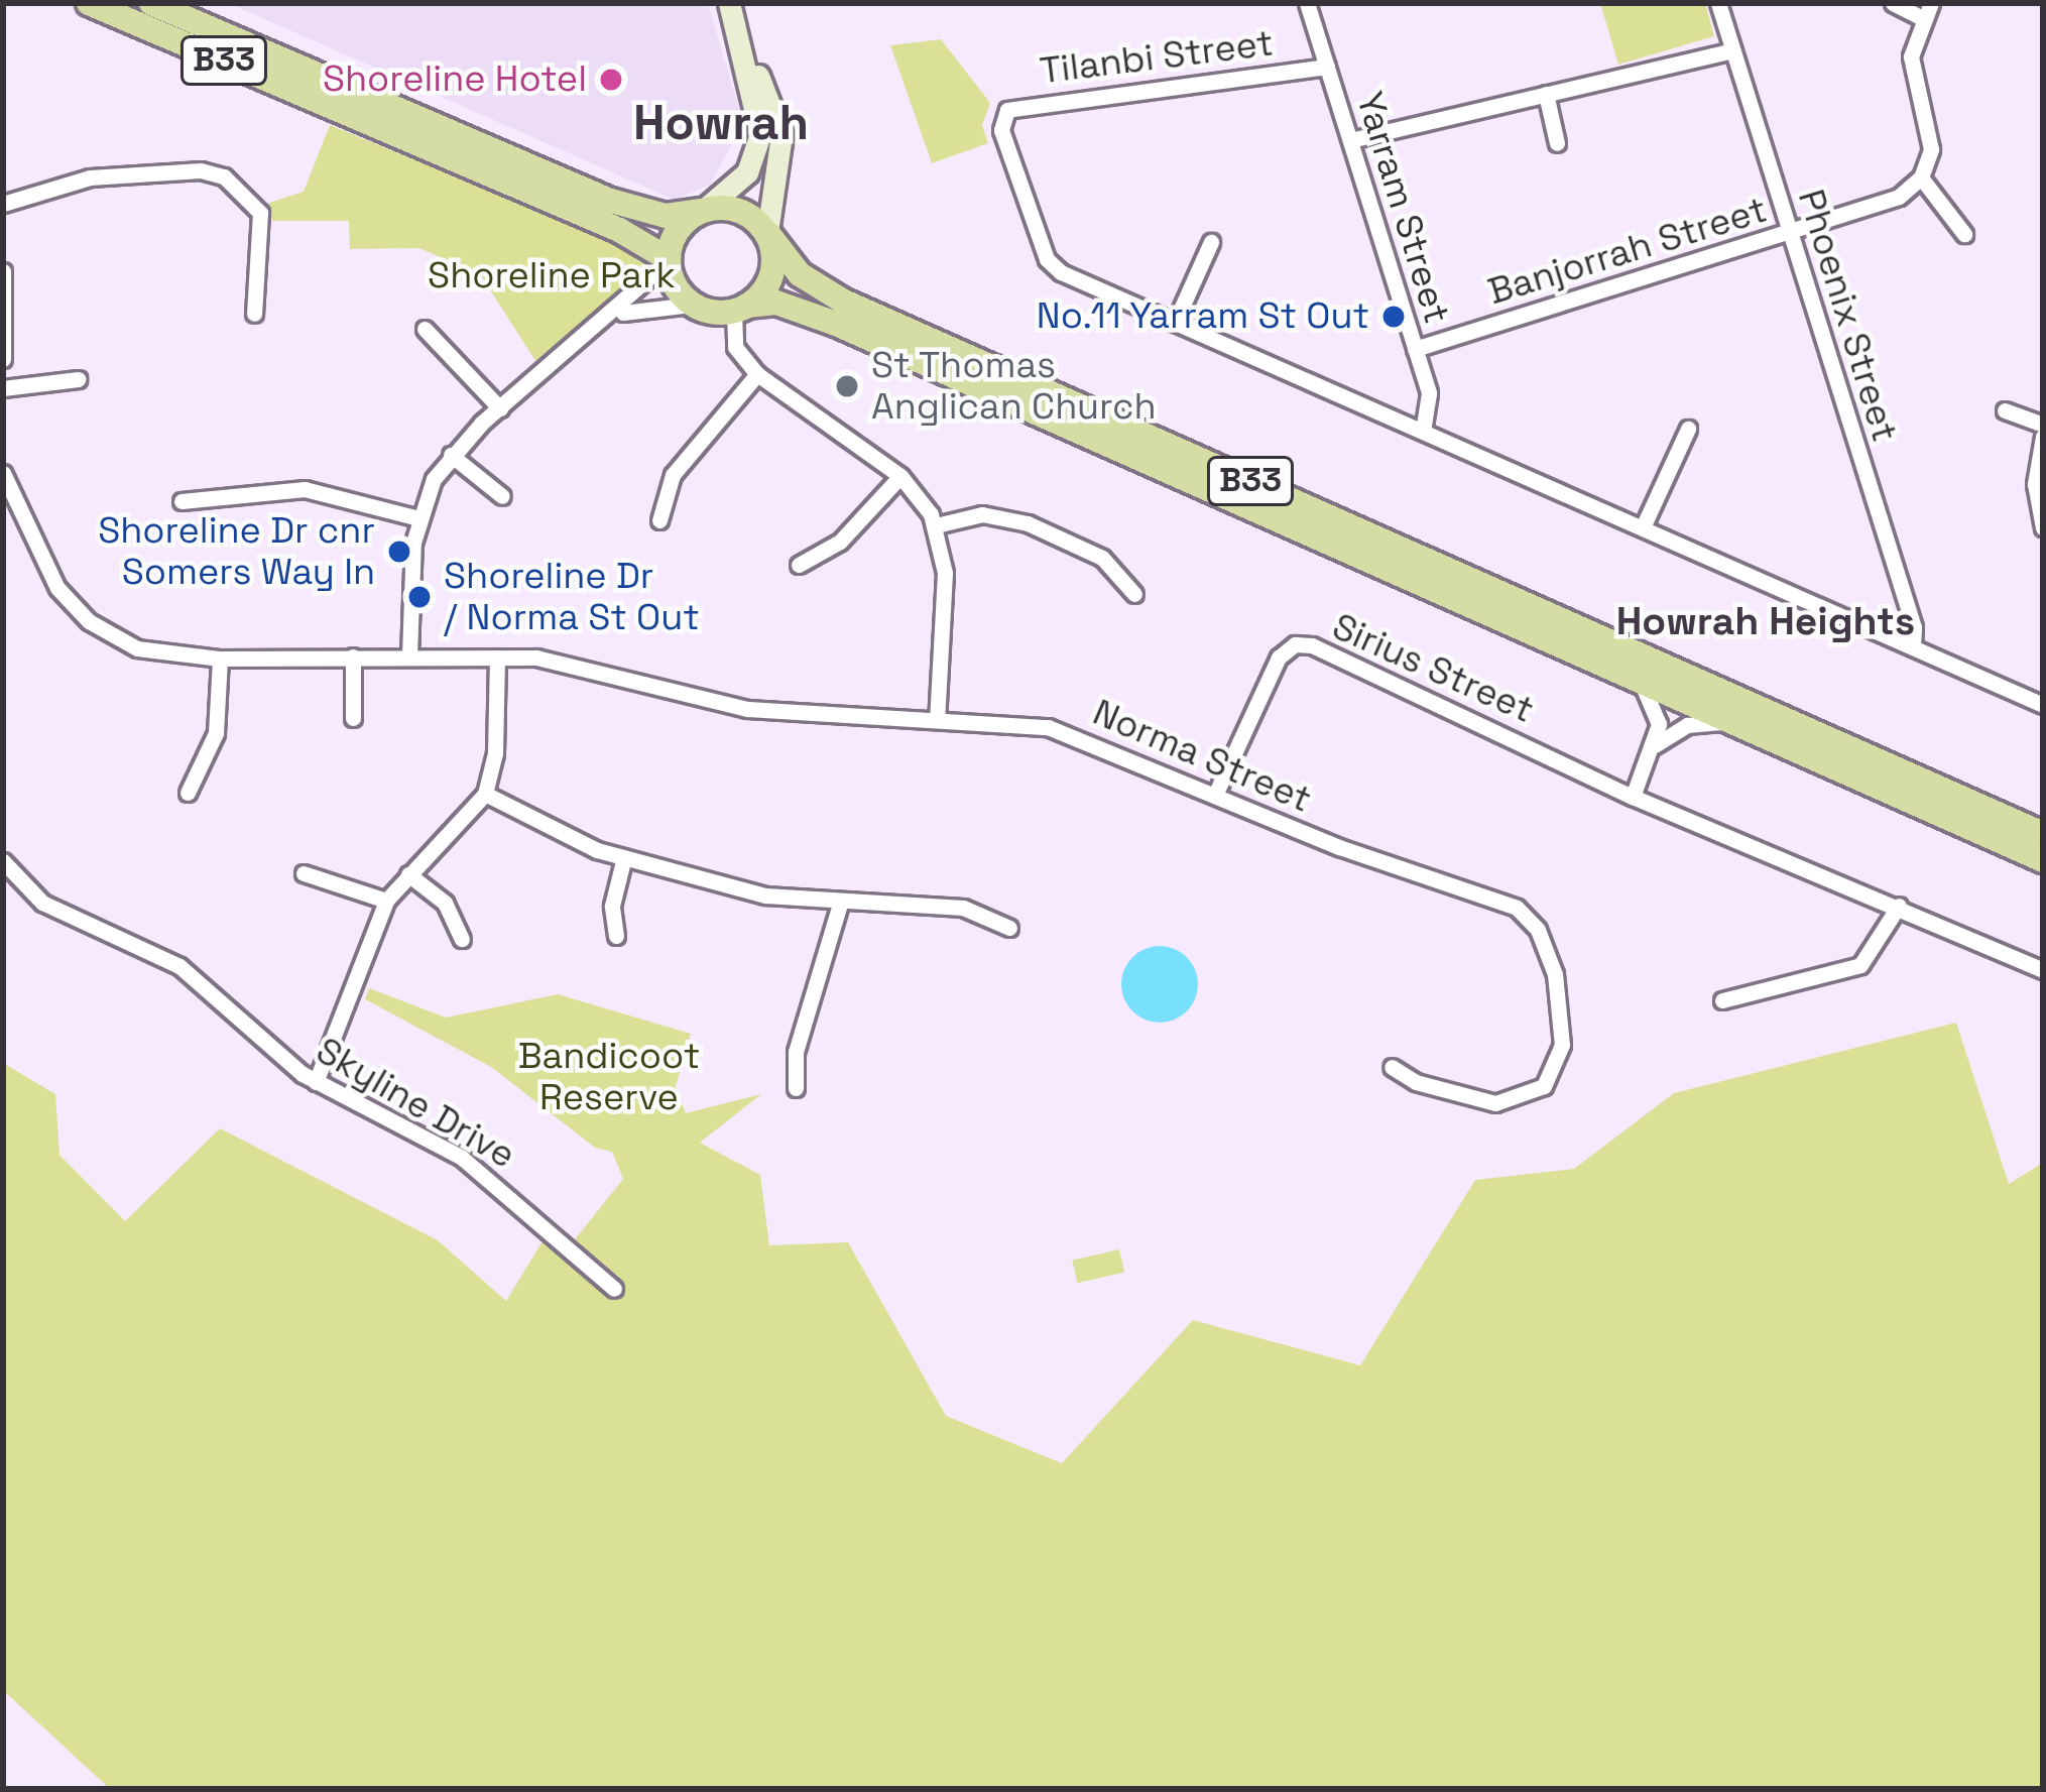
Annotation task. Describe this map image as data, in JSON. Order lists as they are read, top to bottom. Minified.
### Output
{"streets":{"main road":["B33"],"street":["Tilanbi Street","Yarram Street","Banjorrah Street","Phoenix Street","Sirius Street","Norma Street","Skyline Drive"]},"crossings":[["Tilanbi Street","Yarram Street"],["Tilanbi Street","Phoenix Street"],["Yarram Street","Banjorrah Street"],["Banjorrah Street","Phoenix Street"],["Sirius Street","Norma Street"]],"districts":["Howrah","Howrah Heights"],"parks":["Shoreline Park","Bandicoot Reserve"],"places":["Shoreline Hotel","No.11 Yarram St Out","St Thomas Anglican Church","Shoreline Dr cnr Somers Way In","Shoreline Dr / Norma St Out"]}
